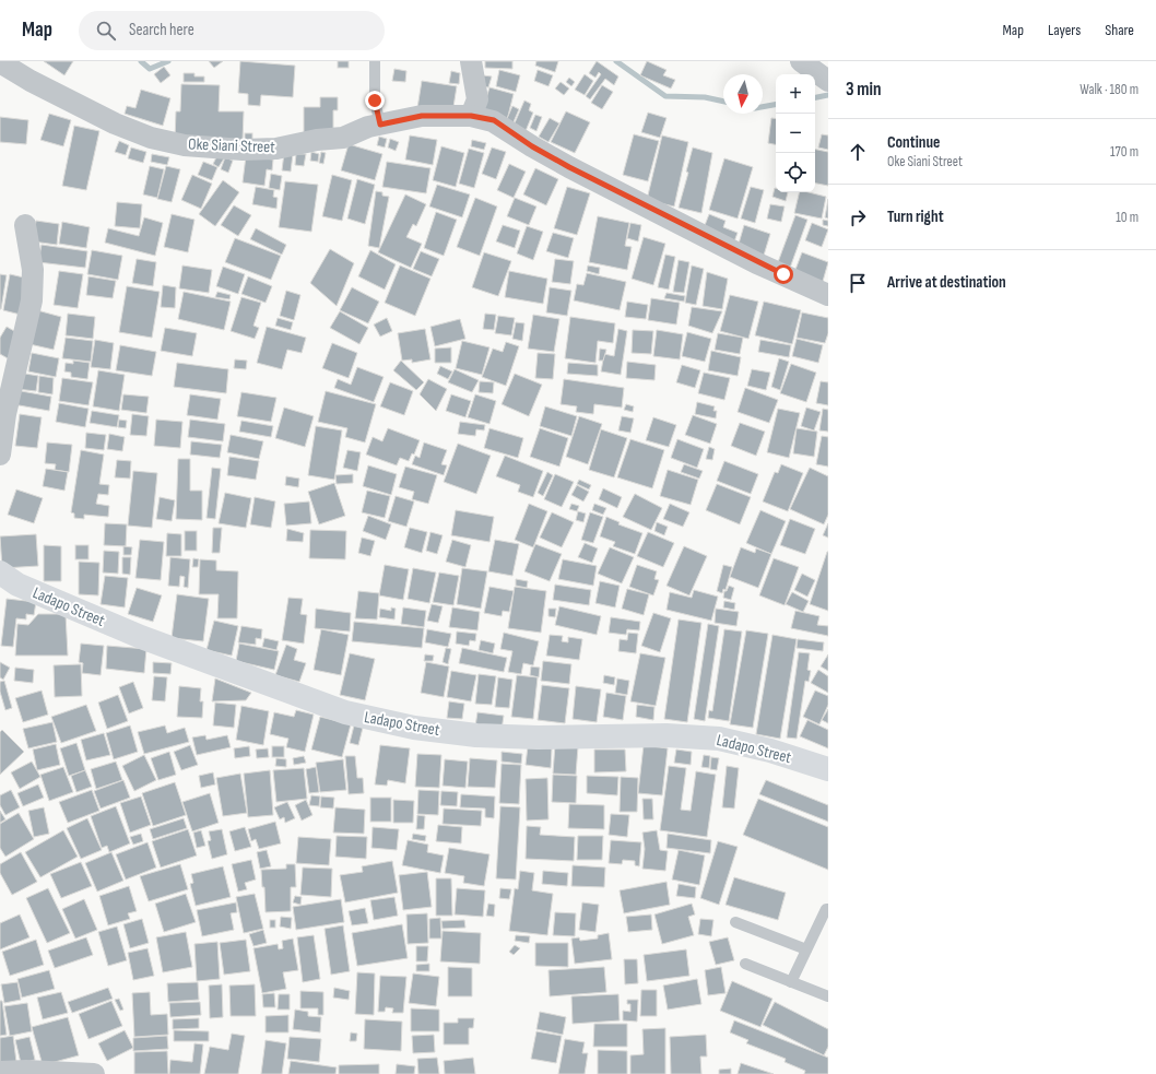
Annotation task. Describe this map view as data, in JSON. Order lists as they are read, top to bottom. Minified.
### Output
{"streets":{"main road":["Ladapo Street"],"street":["Oke Siani Street"]},"north":"bottom","page":{"header":"Map","search":"Search here","nav":["Map","Layers","Share"],"heading":["3 min","Walk · 180 m"],"map_buttons":["+","−"],"list":[["Continue","Oke Siani Street","170 m"],["Turn right","10 m"],"Arrive at destination"]}}
